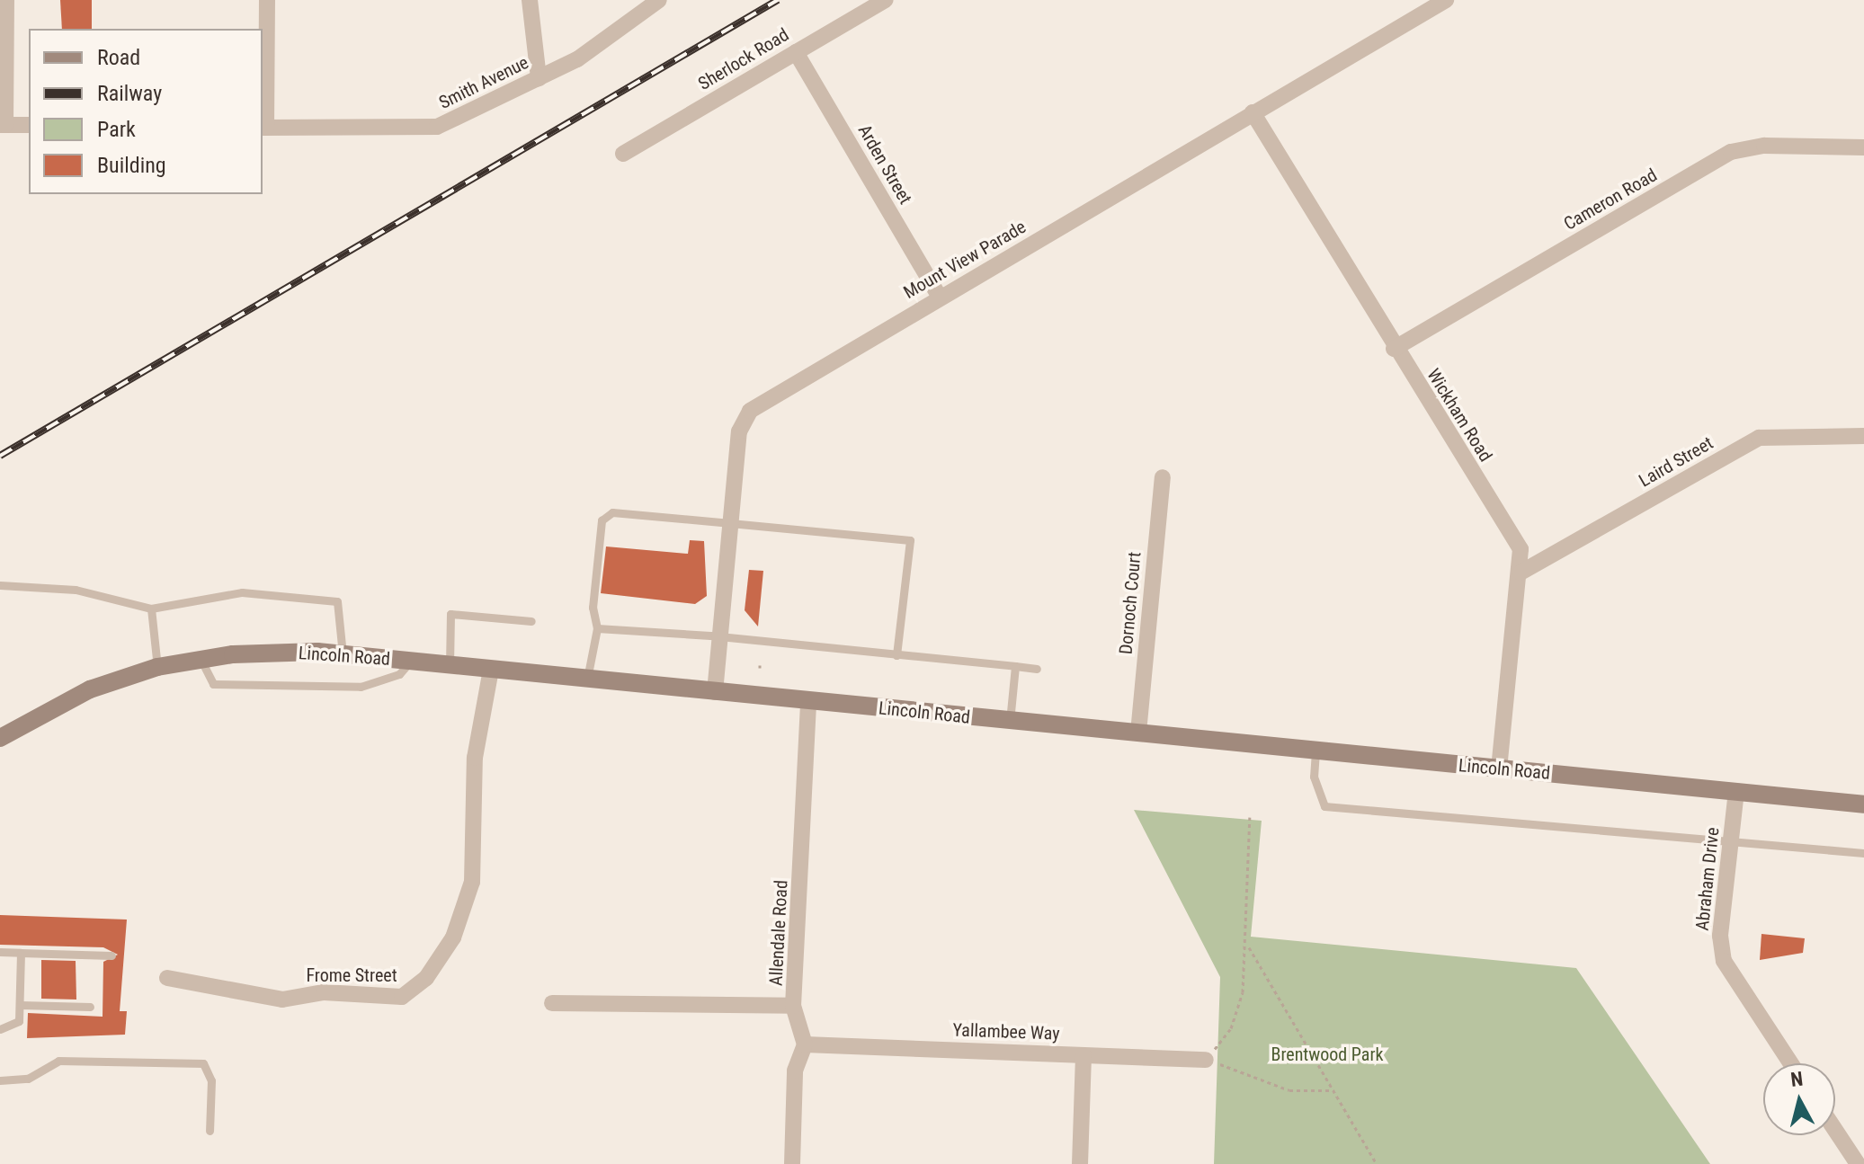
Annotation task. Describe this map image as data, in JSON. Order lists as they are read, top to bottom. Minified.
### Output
{"streets":{"main road":["Lincoln Road"],"street":["Sherlock Road","Smith Avenue","Arden Street","Cameron Road","Mount View Parade","Wickham Road","Laird Street","Dornoch Court","Abraham Drive","Allendale Road","Frome Street","Yallambee Way"]},"crossings":[["Sherlock Road","Arden Street"],["Arden Street","Mount View Parade"],["Cameron Road","Wickham Road"],["Mount View Parade","Wickham Road"],["Mount View Parade","Lincoln Road"],["Wickham Road","Laird Street"],["Wickham Road","Lincoln Road"],["Dornoch Court","Lincoln Road"],["Lincoln Road","Abraham Drive"],["Lincoln Road","Allendale Road"],["Lincoln Road","Frome Street"],["Allendale Road","Yallambee Way"]],"parks":["Brentwood Park"],"legend":["Road","Railway","Park","Building"],"north":"top"}
